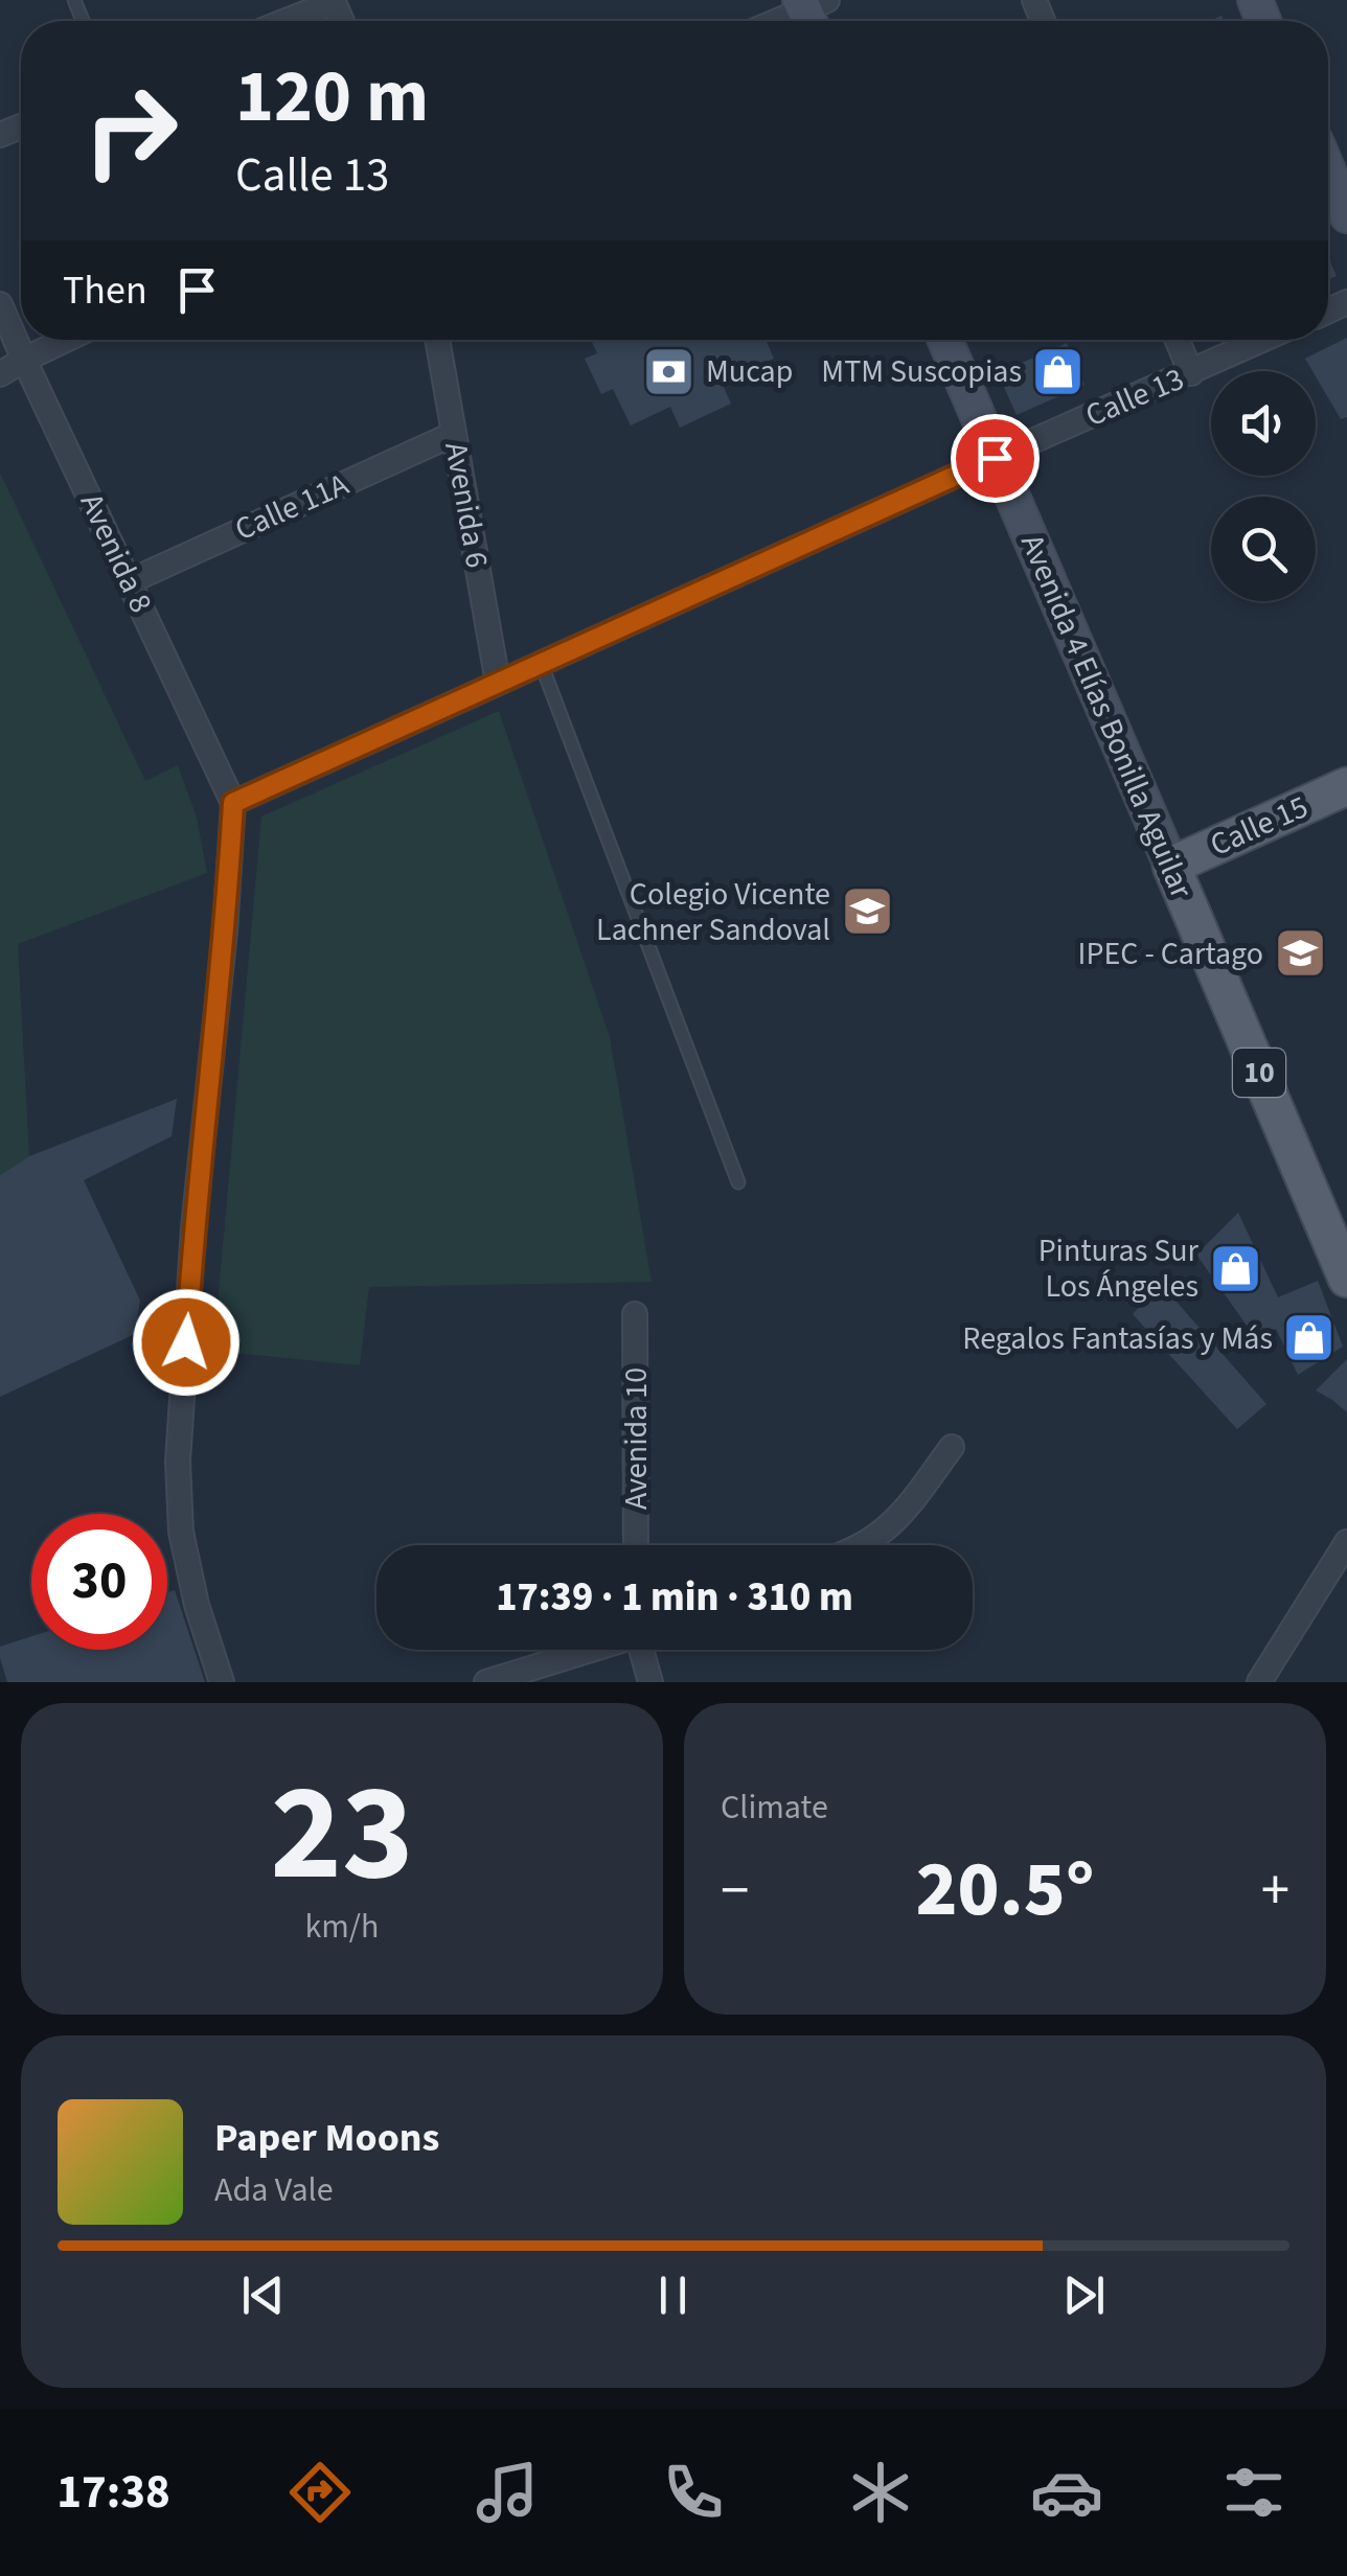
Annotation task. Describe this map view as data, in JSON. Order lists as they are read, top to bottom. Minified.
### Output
{"streets":{"main road":["Avenida 4 Elías Bonilla Aguilar","Calle 15","10"],"street":["Calle 13","Avenida 6","Calle 11A","Avenida 8","Avenida 10"]},"crossings":[["Calle 13","Avenida 6"],["Calle 13","Avenida 8"],["Calle 13","Avenida 4 Elías Bonilla Aguilar"],["Avenida 6","Calle 11A"],["Calle 11A","Avenida 8"],["Avenida 4 Elías Bonilla Aguilar","Calle 15"]],"places":{"bank":["Mucap"],"shop":["MTM Suscopias","Pinturas Sur Los Ángeles","Regalos Fantasías y Más"],"school or university":["Colegio Vicente Lachner Sandoval","IPEC - Cartago"]},"page":{"turn":["120 m","Calle 13"],"then":"Then","limit":"30","trip":"17:39 · 1 min · 310 m","tile":[["23","km/h"],"Climate"],"heat":["−","20.5°","+"],"song":["Paper Moons","Ada Vale"],"tabs":"17:38"}}
